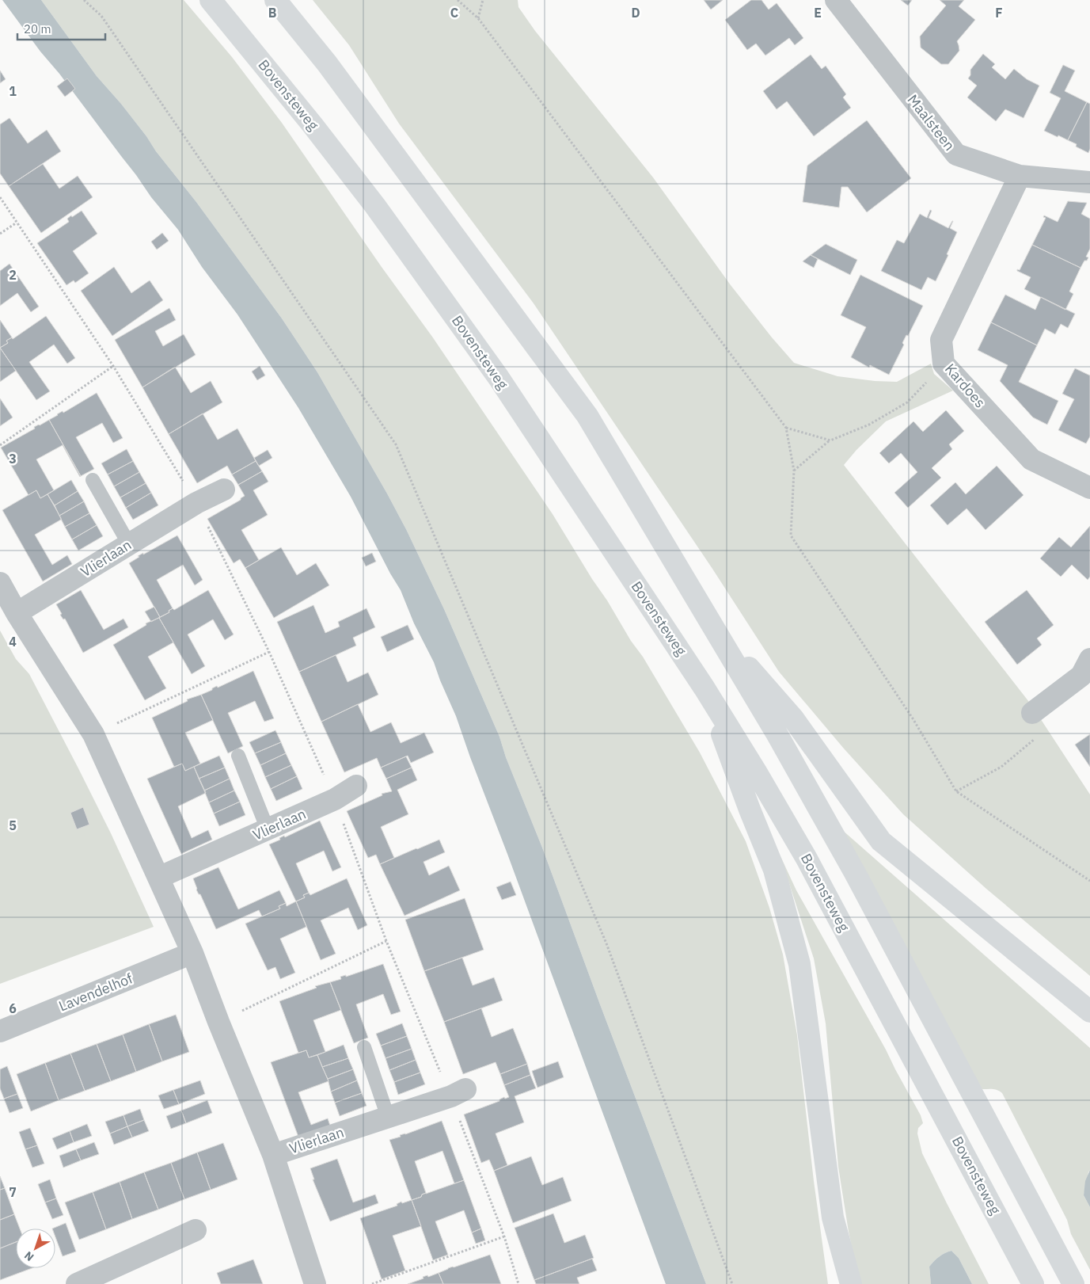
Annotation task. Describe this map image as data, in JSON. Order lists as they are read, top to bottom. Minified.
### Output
{"streets":{"main road":["Bovensteweg"],"street":["Maalsteen","Kardoes","Vlierlaan","Lavendelhof"]},"crossings":[["Maalsteen","Kardoes"],["Vlierlaan","Lavendelhof"]],"scale_bar":"20 m","north":"bottom left","grid":{"columns":["B","C","D","E","F"],"rows":["1","2","3","4","5","6","7"]}}
